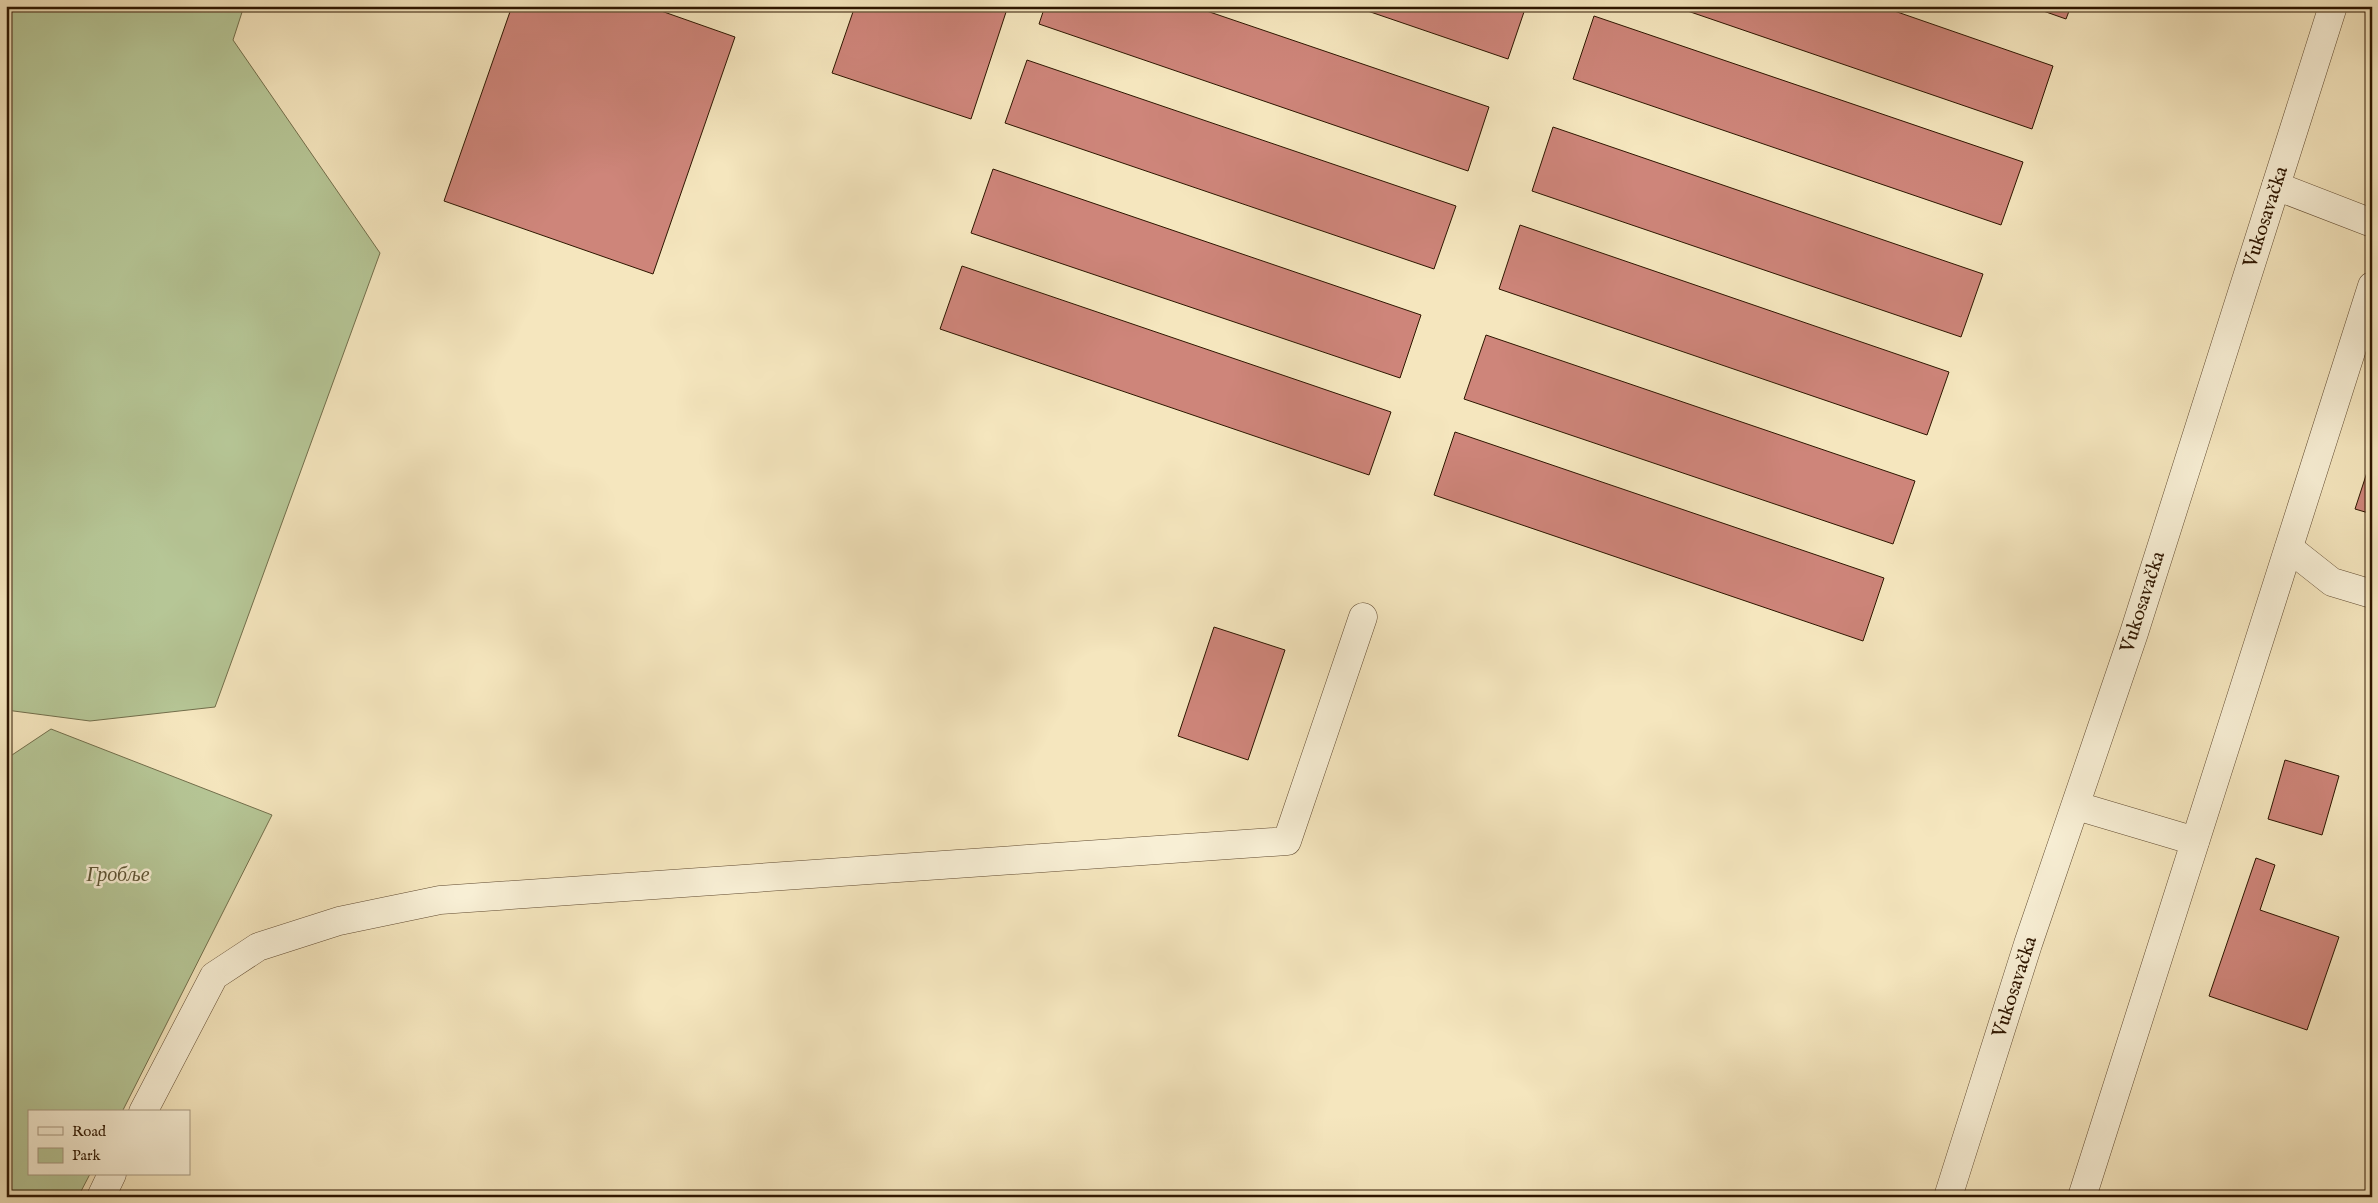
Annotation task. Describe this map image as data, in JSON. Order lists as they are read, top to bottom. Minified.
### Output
{"streets":{"street":["Vukosavačka"]},"parks":["Гробље"],"legend":["Road","Park"]}
